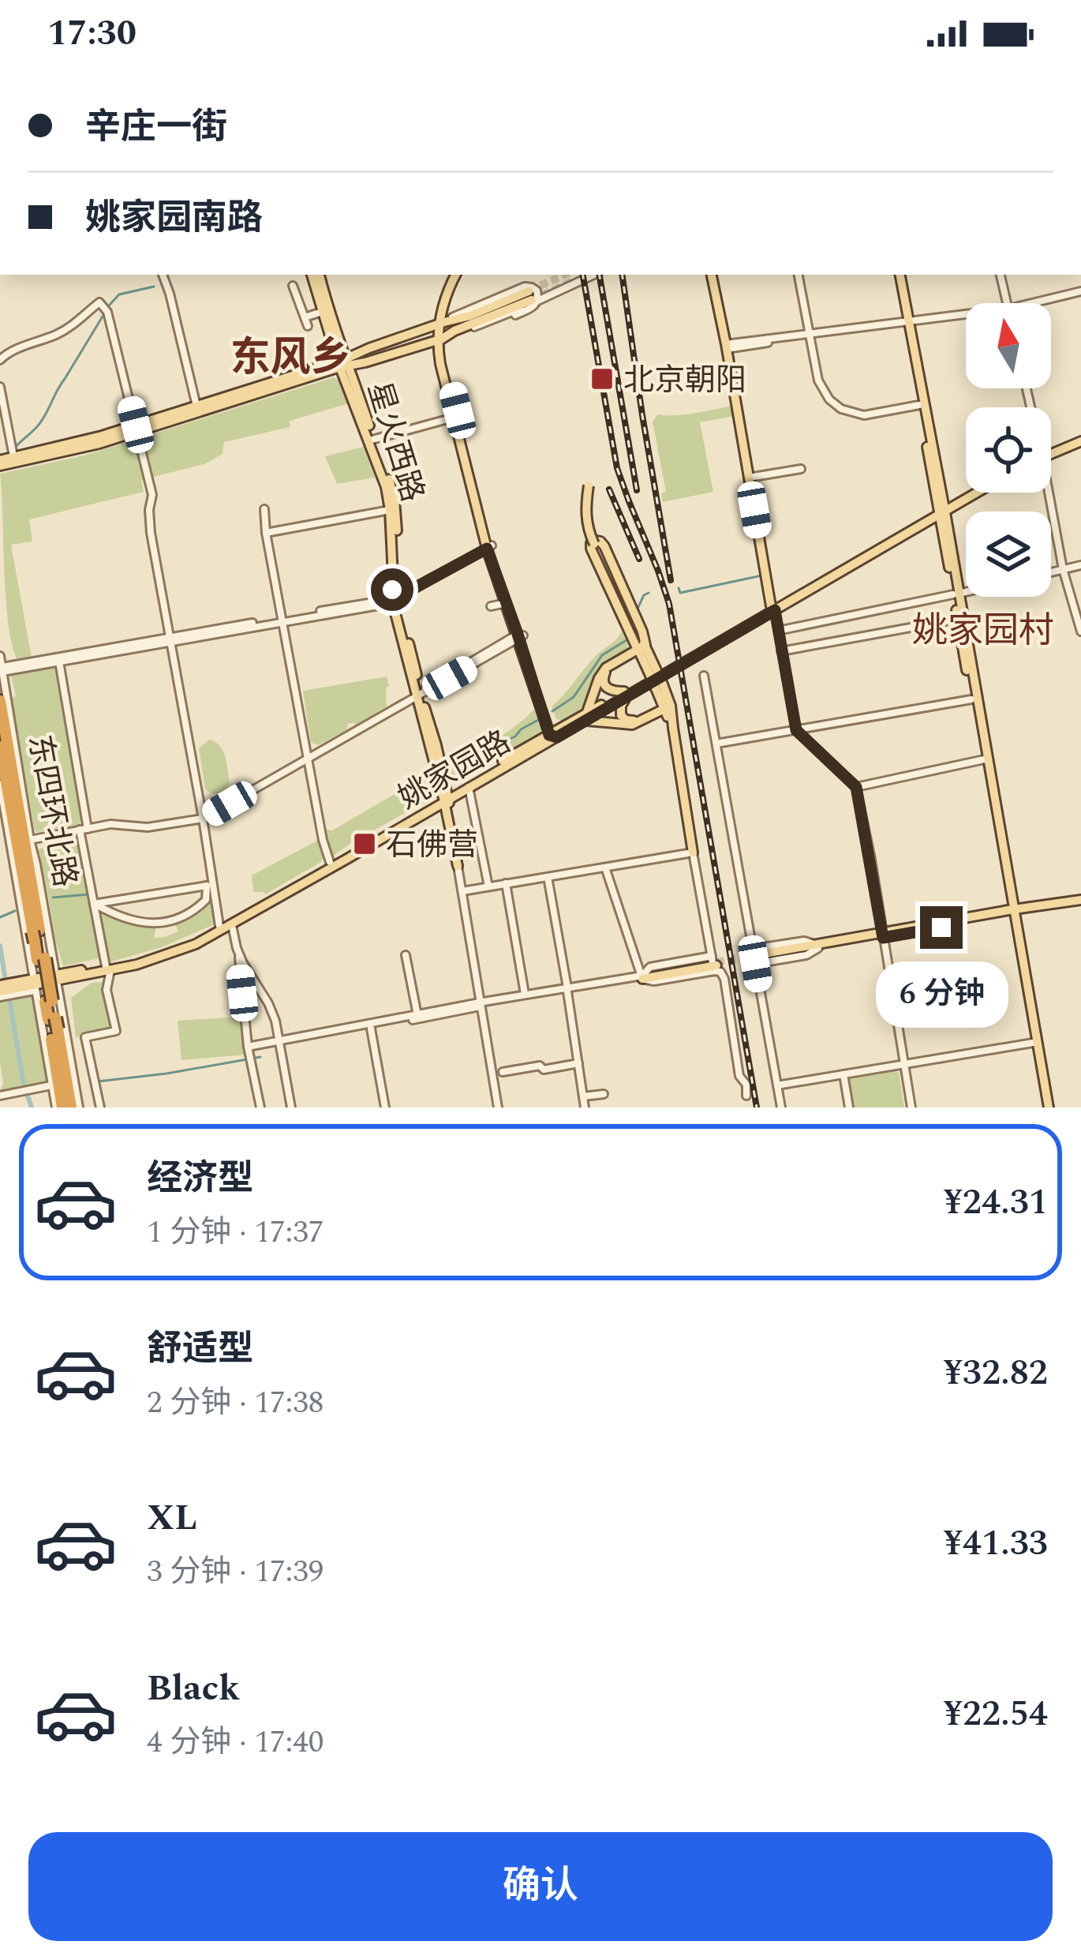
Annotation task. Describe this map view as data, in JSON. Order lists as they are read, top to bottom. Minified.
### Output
{"streets":{"highway":["东四环北路"],"main road":["星火西路","姚家园路"]},"crossings":[["星火西路","姚家园路"],["姚家园路","东四环北路"]],"districts":["东风乡","姚家园村"],"places":{"transit":["北京朝阳","石佛营"]},"north":"top","page":{"status":"17:30","banner":["辛庄一街","姚家园南路"],"bubble":"6 分钟","list":[{"name":"经济型","note":"1 分钟 · 17:37","value":"¥24.31"},{"name":"舒适型","note":"2 分钟 · 17:38","value":"¥32.82"},{"name":"XL","note":"3 分钟 · 17:39","value":"¥41.33"},{"name":"Black","note":"4 分钟 · 17:40","value":"¥22.54"}],"buttons":"确认"}}
